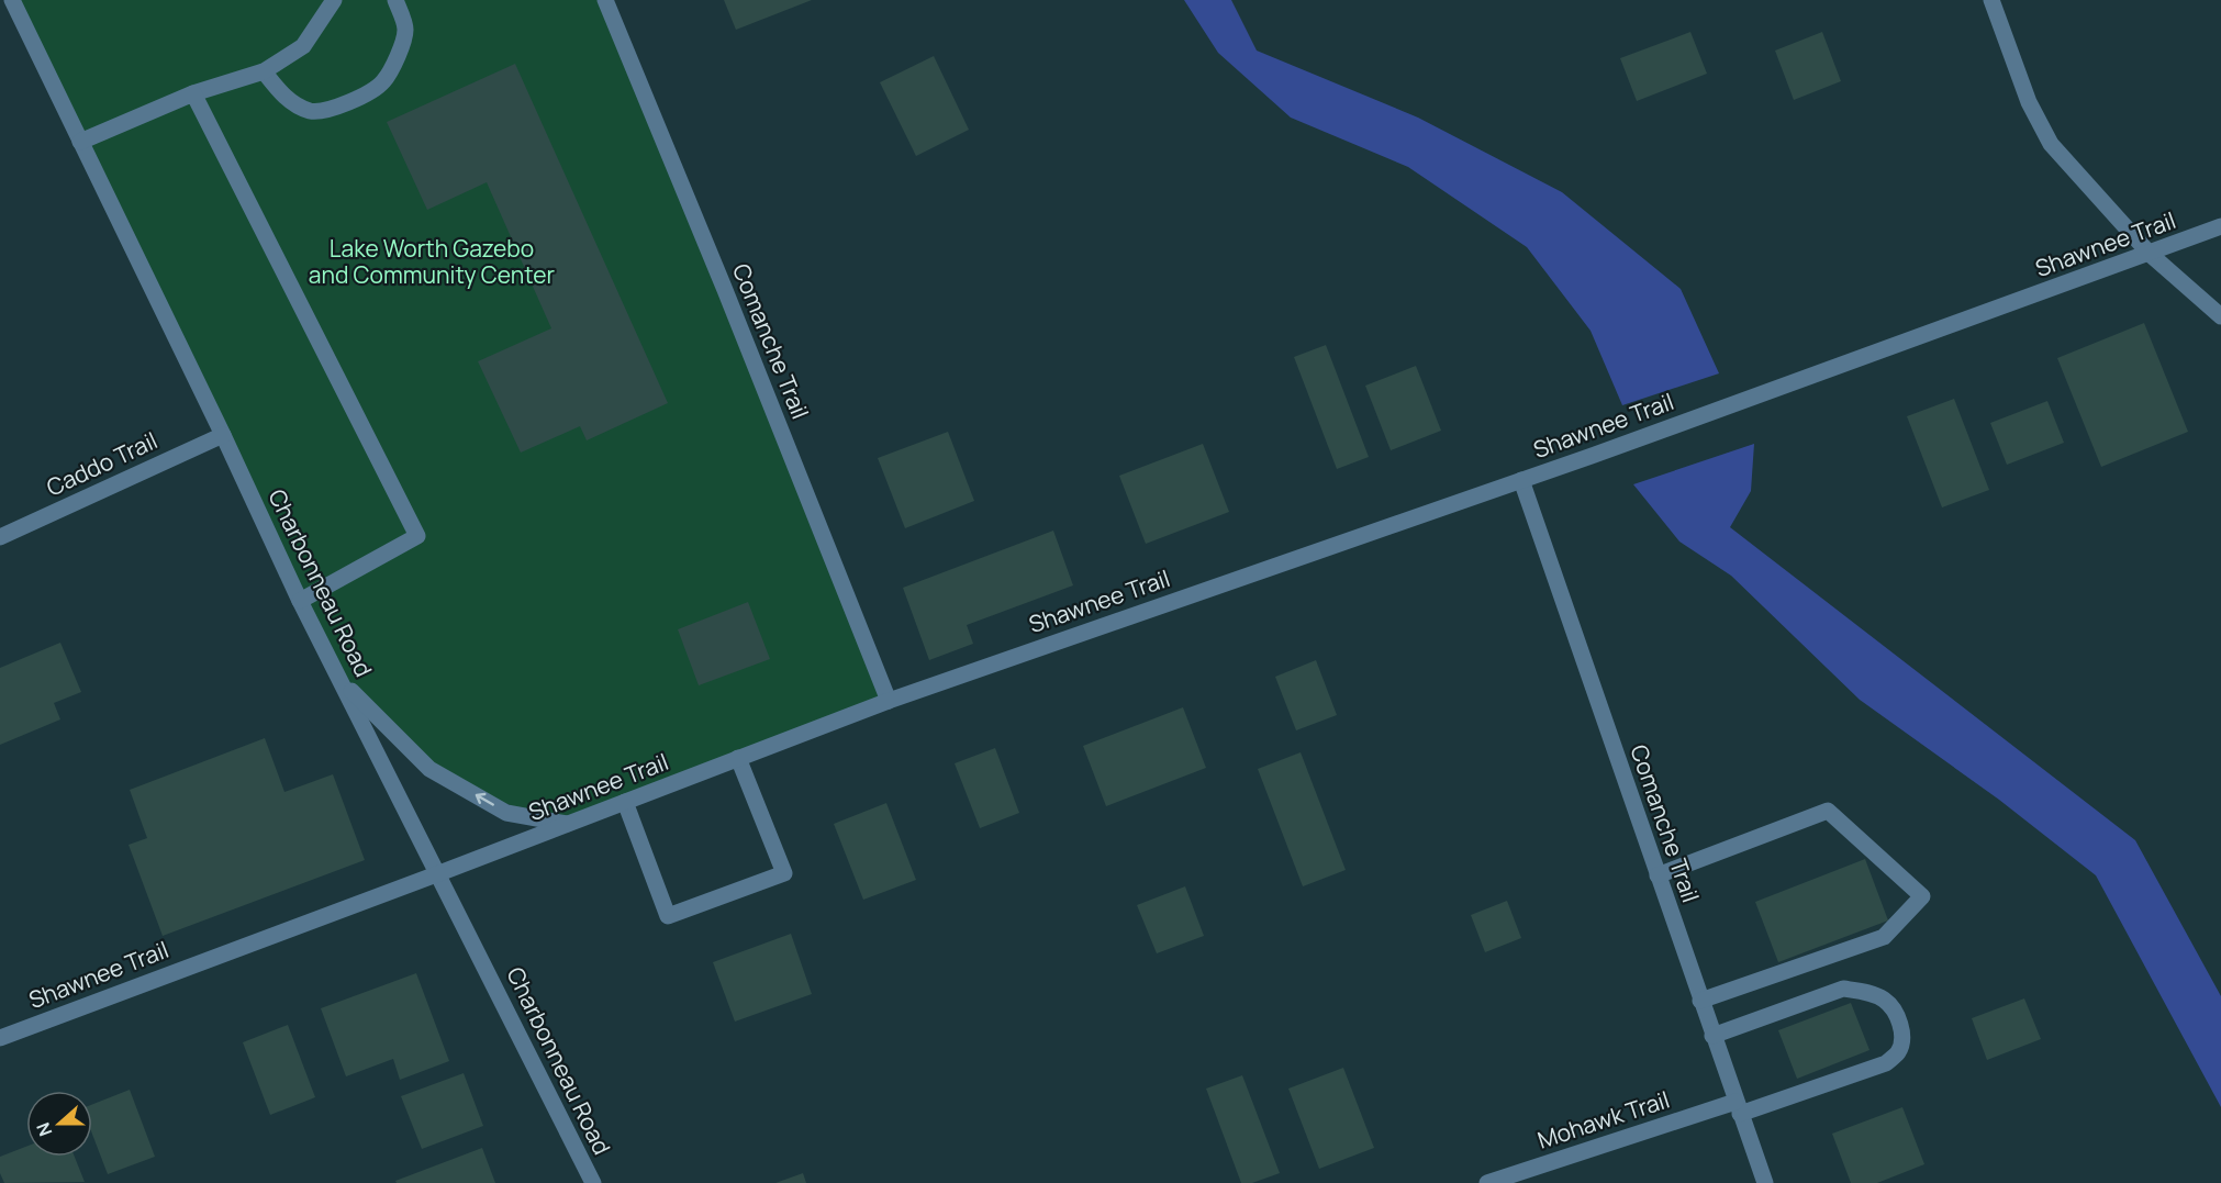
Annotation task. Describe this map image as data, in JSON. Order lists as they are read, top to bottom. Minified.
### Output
{"streets":{"street":["Shawnee Trail","Comanche Trail","Caddo Trail","Charbonneau Road","Mohawk Trail"]},"crossings":[["Shawnee Trail","Comanche Trail"],["Shawnee Trail","Charbonneau Road"],["Comanche Trail","Mohawk Trail"],["Caddo Trail","Charbonneau Road"]],"parks":["Lake Worth Gazebo and Community Center"],"north":"left"}
